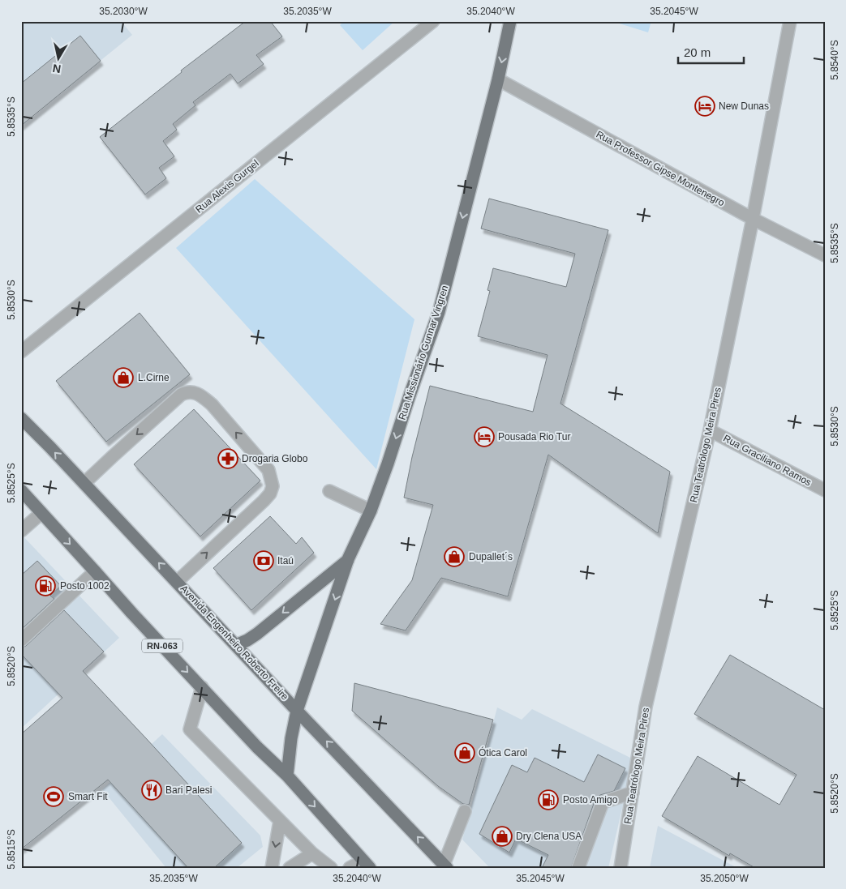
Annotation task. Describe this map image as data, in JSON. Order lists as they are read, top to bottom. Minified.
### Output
{"streets":{"main road":["Rua Missionário Gunnar Vingren","Avenida Engenheiro Roberto Freire","RN-063"],"street":["Rua Professor Gipse Montenegro","Rua Alexis Gurgel","Rua Teatrólogo Meira Pires","Rua Graciliano Ramos"]},"crossings":[["Rua Professor Gipse Montenegro","Rua Missionário Gunnar Vingren"],["Rua Professor Gipse Montenegro","Rua Teatrólogo Meira Pires"],["Rua Missionário Gunnar Vingren","Avenida Engenheiro Roberto Freire"],["Rua Missionário Gunnar Vingren","RN-063"],["Rua Teatrólogo Meira Pires","Rua Graciliano Ramos"]],"one_way":["Rua Missionário Gunnar Vingren"],"places":{"hotel":["New Dunas","Pousada Rio Tur"],"shop":["L.Cirne","Dupallet´s","Ótica Carol","Dry Clena USA"],"pharmacy":["Drogaria Globo"],"bank":["Itaú"],"fuel station":["Posto 1002","Posto Amigo"],"restaurant":["Bari Palesi"],"sports":["Smart Fit"]},"scale_bar":"20 m","north":"bottom","coordinates":["35.2030°W","35.2035°W","35.2040°W","35.2045°W","5.8540°S","5.8535°S","5.8530°S","5.8525°S","5.8520°S","5.8515°S","35.2050°W"]}
